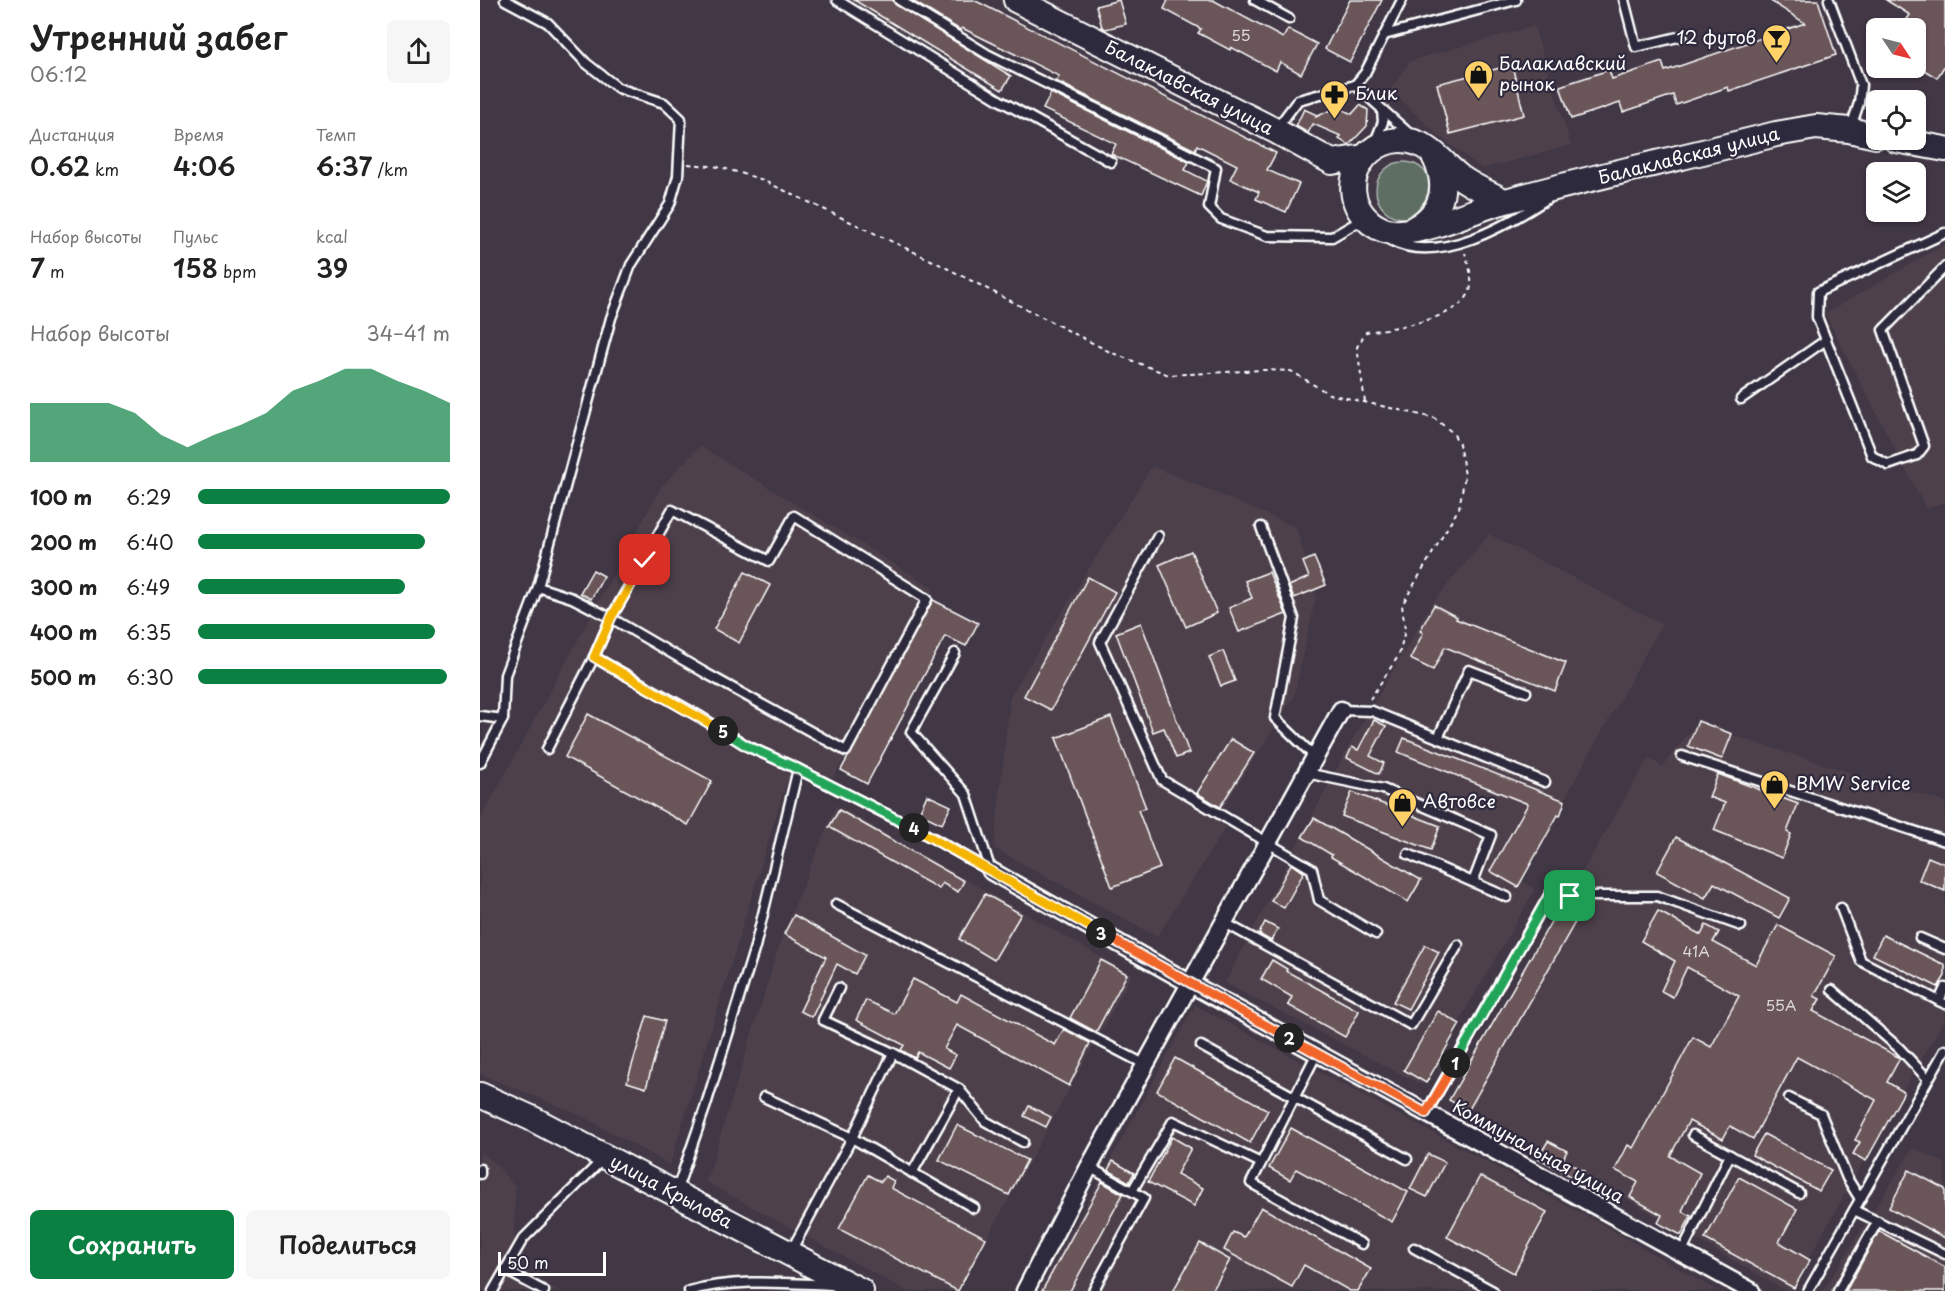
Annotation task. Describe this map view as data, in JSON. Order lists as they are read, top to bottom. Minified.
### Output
{"streets":{"main road":["Балаклавская улица","улица Крылова"],"street":["Коммунальная улица"]},"places":{"bar":["12 футов"],"shop":["Балаклавский рынок","BMW Service","Автовсе"],"pharmacy":["Блик"]},"house_numbers":["55","41А","55А"],"scale_bar":"50 m","north":"bottom right","page":{"heading":["Утренний забег","06:12"],"stats":[["Дистанция","0.62 km"],["Время","4:06"],["Темп","6:37 /km"],["Набор высоты","7 m"],["Пульс","158 bpm"],["kcal","39"]],"chart":["Набор высоты","34–41 m"],"list":[{"name":"100 m","note":"6:29"},{"name":"200 m","note":"6:40"},{"name":"300 m","note":"6:49"},{"name":"400 m","note":"6:35"},{"name":"500 m","note":"6:30"}],"pins":["5","4","3","2","1"],"buttons":["Сохранить","Поделиться"],"scale":"50 m"}}
